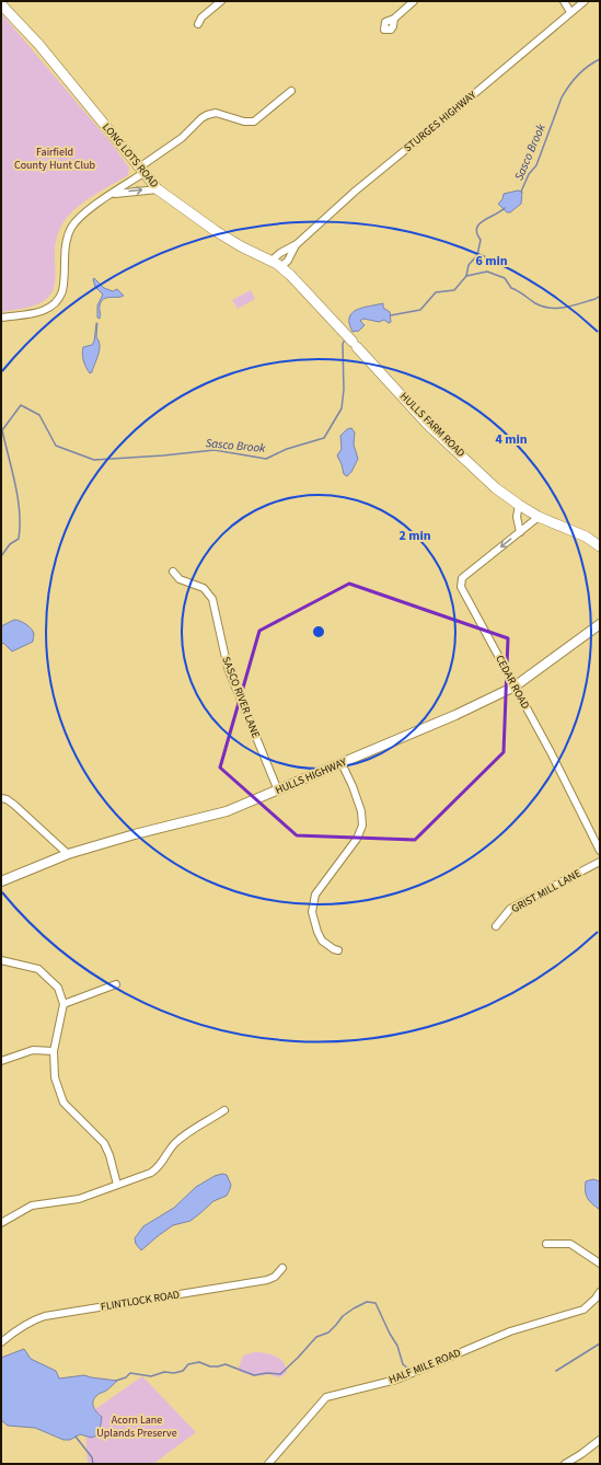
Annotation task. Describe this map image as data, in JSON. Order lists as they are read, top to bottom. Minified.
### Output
{"streets":{"main road":["LONG LOTS ROAD","HULLS FARM ROAD"],"street":["STURGES HIGHWAY","CEDAR ROAD","SASCO RIVER LANE","HULLS HIGHWAY","GRIST MILL LANE","FLINTLOCK ROAD","HALF MILE ROAD"]},"crossings":[["STURGES HIGHWAY","LONG LOTS ROAD"],["STURGES HIGHWAY","HULLS FARM ROAD"],["LONG LOTS ROAD","HULLS FARM ROAD"],["HULLS FARM ROAD","CEDAR ROAD"],["CEDAR ROAD","HULLS HIGHWAY"],["SASCO RIVER LANE","HULLS HIGHWAY"]],"water":["Sasco Brook"],"parks":["Fairfield County Hunt Club","Acorn Lane Uplands Preserve"],"rings":["6 min","4 min","2 min"]}
